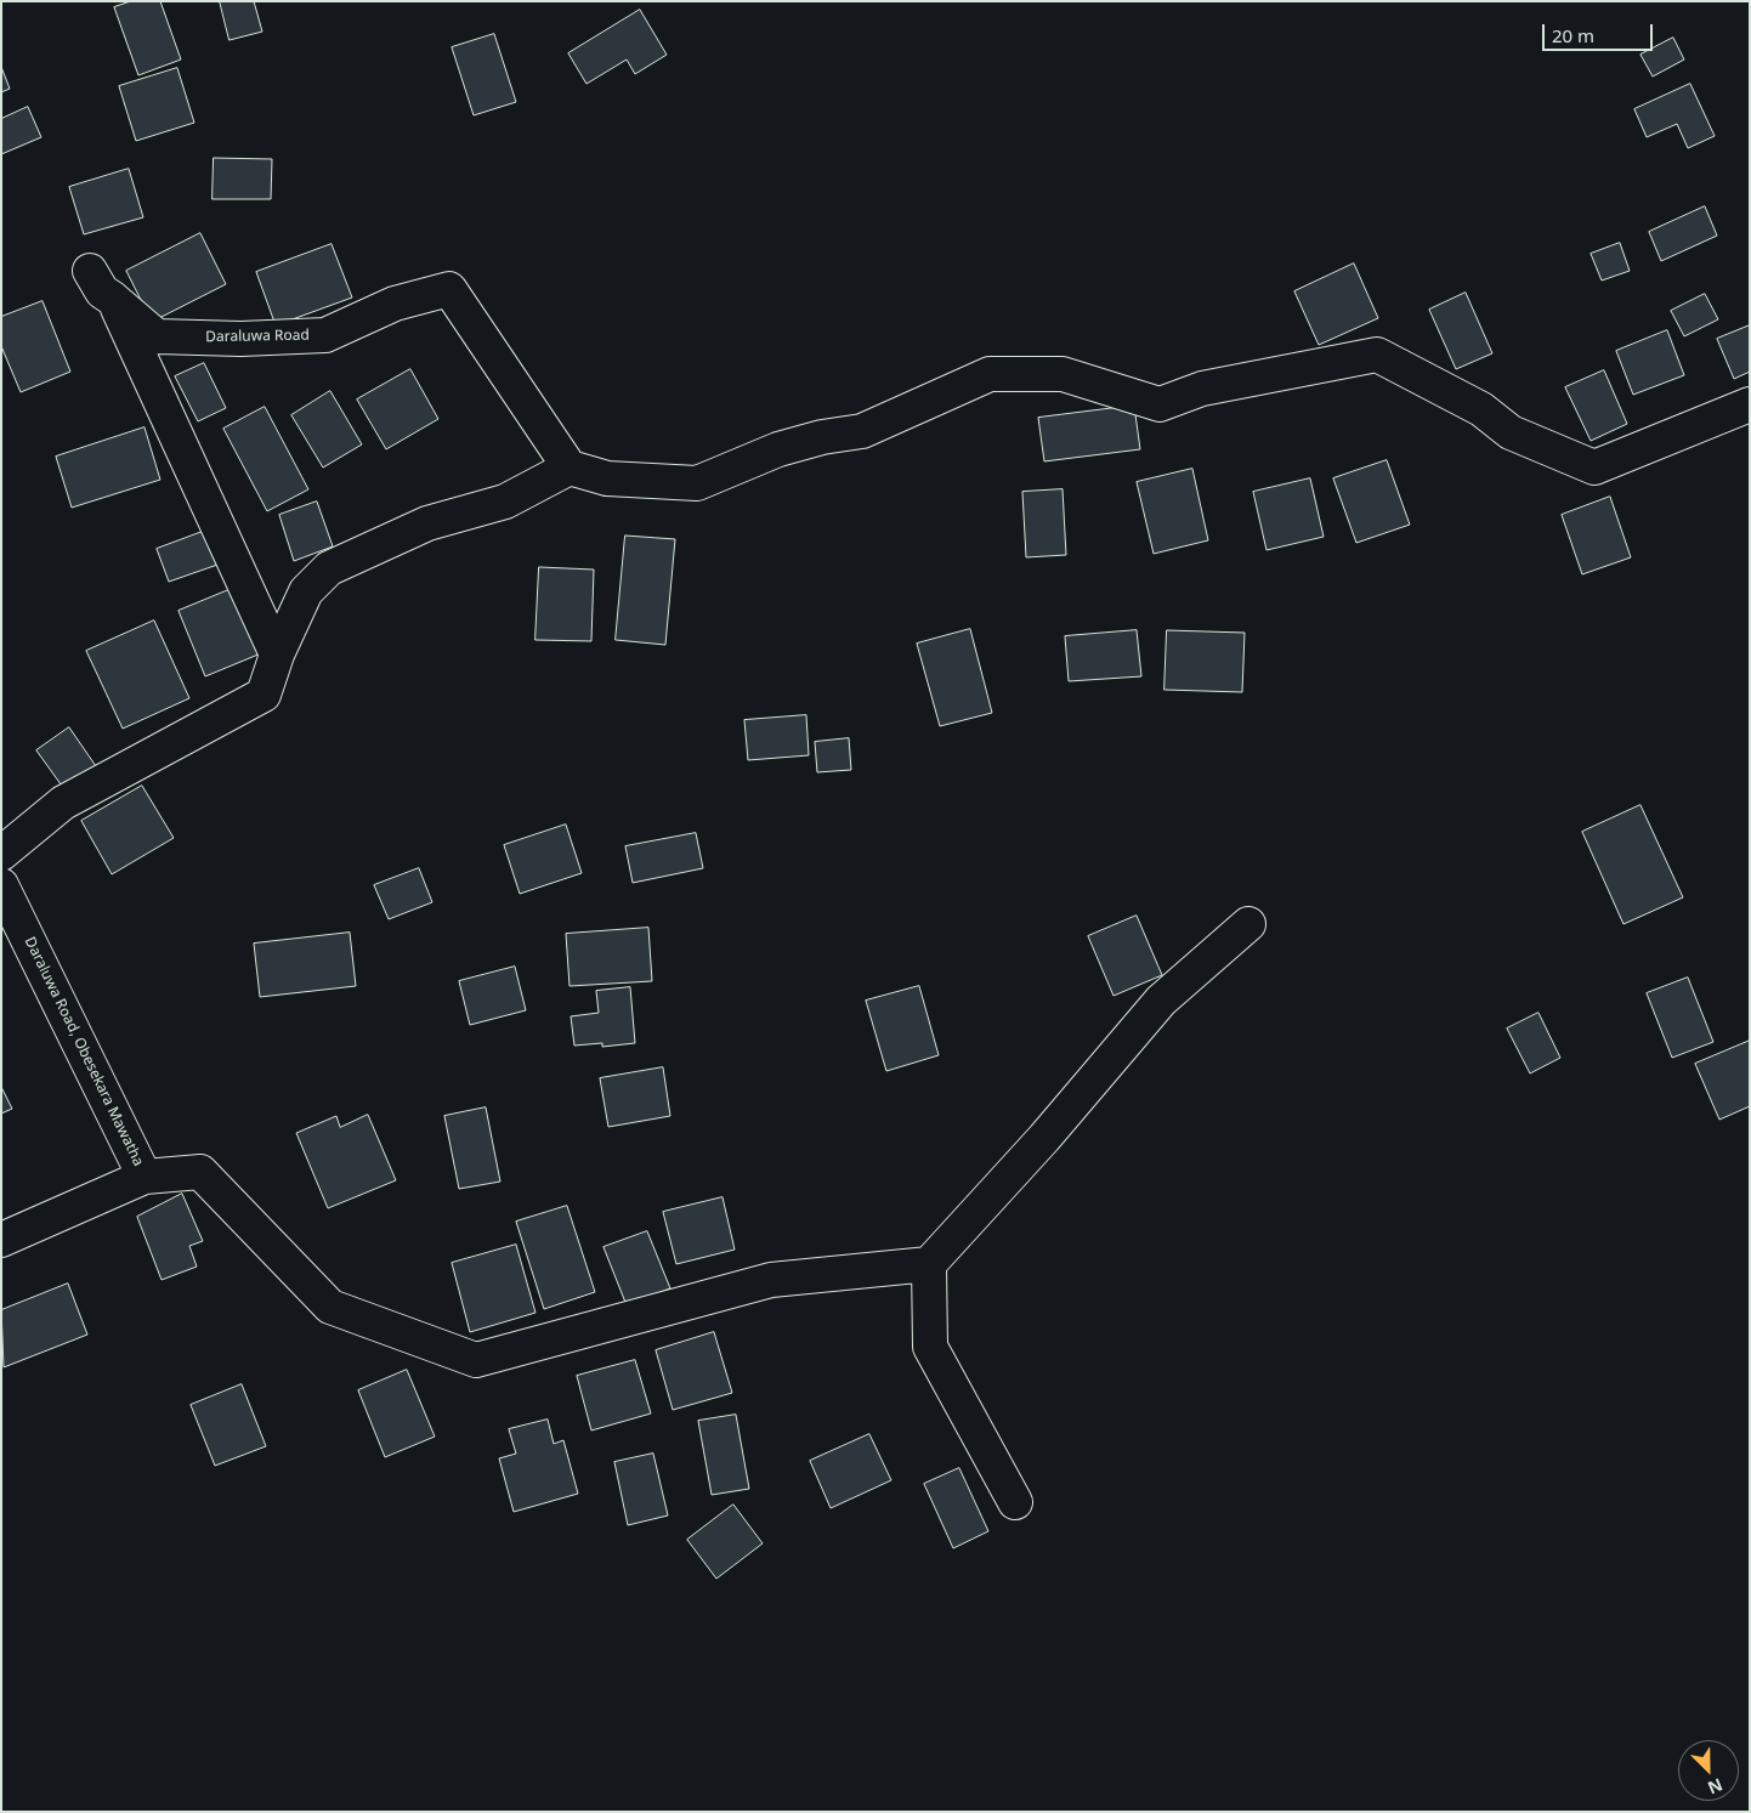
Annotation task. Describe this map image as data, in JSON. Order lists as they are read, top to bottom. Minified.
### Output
{"streets":{"street":["Daraluwa Road","Daraluwa Road, Obesekara Mawatha"]},"scale_bar":"20 m","north":"bottom right"}
